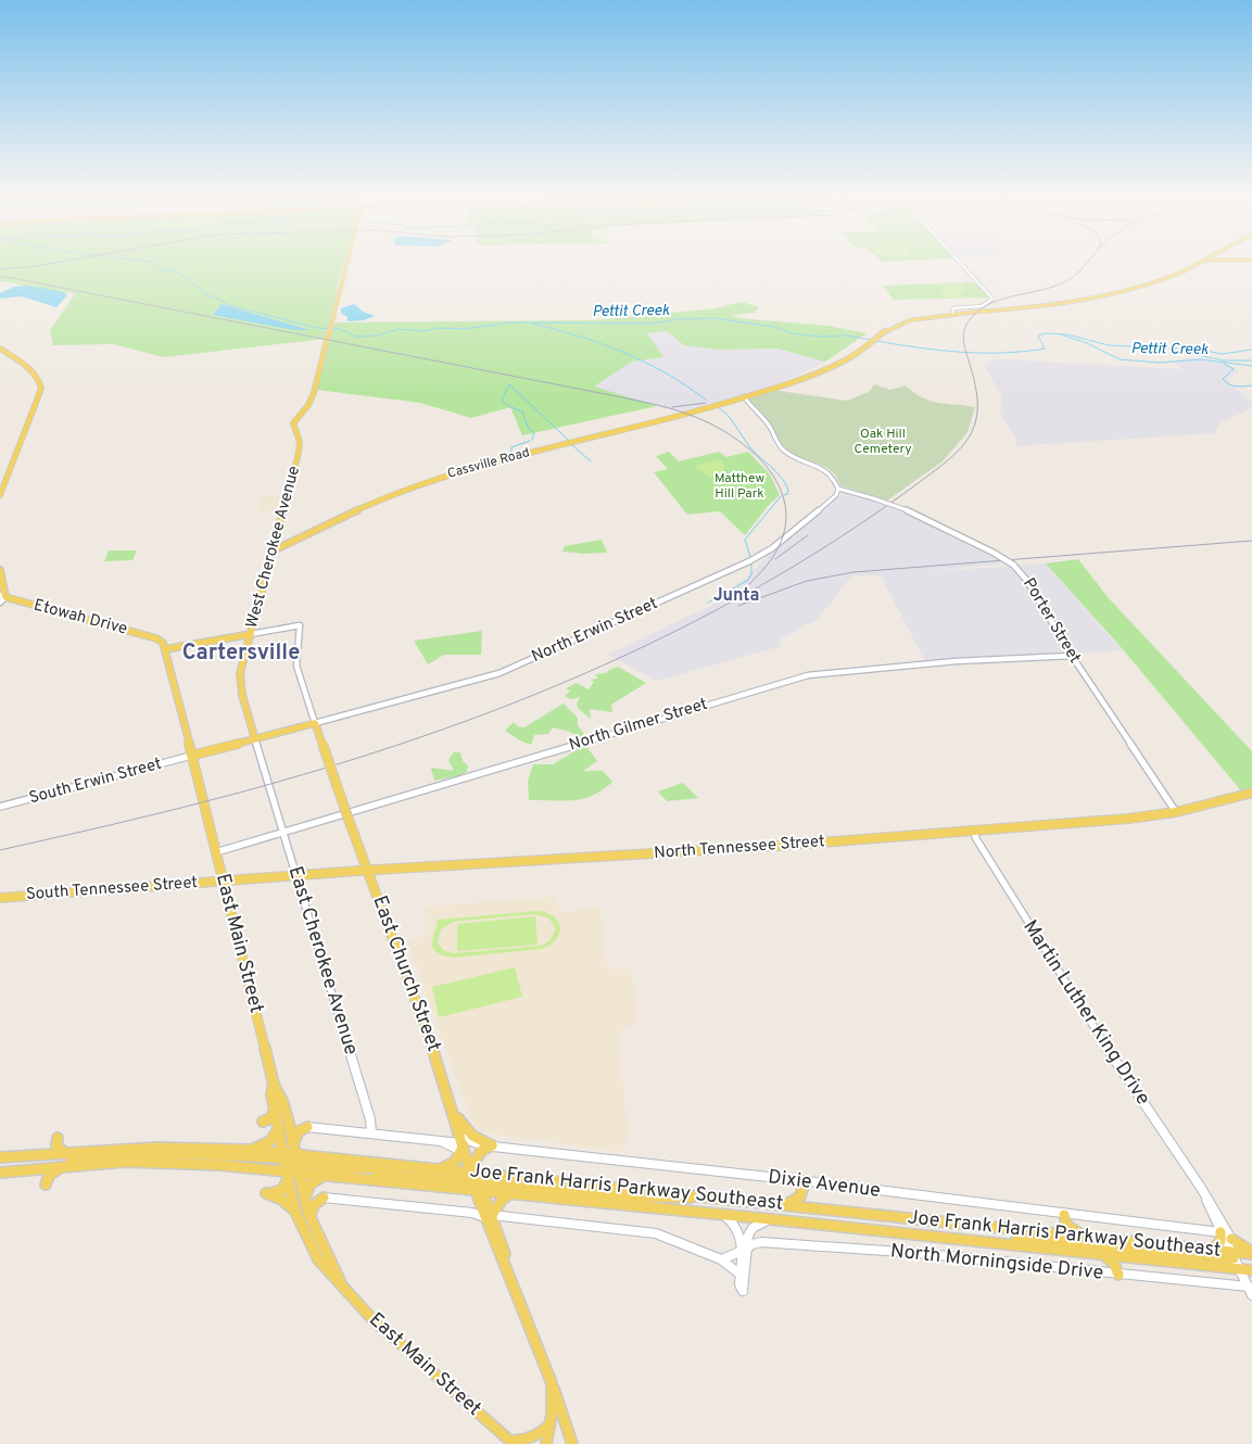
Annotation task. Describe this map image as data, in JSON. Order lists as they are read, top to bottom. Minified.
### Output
{"streets":{"main road":["Cassville Road","West Cherokee Avenue","Etowah Drive","North Erwin Street","North Tennessee Street","South Tennessee Street","East Main Street","East Church Street","Joe Frank Harris Parkway Southeast"],"street":["Porter Street","North Gilmer Street","South Erwin Street","East Cherokee Avenue","Martin Luther King Drive","Dixie Avenue","North Morningside Drive"]},"crossings":[["Cassville Road","West Cherokee Avenue"],["West Cherokee Avenue","North Erwin Street"],["West Cherokee Avenue","East Cherokee Avenue"],["Etowah Drive","East Main Street"],["Porter Street","North Erwin Street"],["Porter Street","North Gilmer Street"],["Porter Street","North Tennessee Street"],["North Erwin Street","South Erwin Street"],["North Erwin Street","East Main Street"],["North Erwin Street","East Church Street"],["North Gilmer Street","East Main Street"],["North Gilmer Street","East Cherokee Avenue"],["South Erwin Street","East Main Street"],["North Tennessee Street","South Tennessee Street"],["North Tennessee Street","East Main Street"],["North Tennessee Street","East Cherokee Avenue"],["North Tennessee Street","East Church Street"],["North Tennessee Street","Martin Luther King Drive"],["South Tennessee Street","East Main Street"],["East Main Street","Joe Frank Harris Parkway Southeast"],["East Cherokee Avenue","Dixie Avenue"],["East Church Street","Dixie Avenue"],["East Church Street","Joe Frank Harris Parkway Southeast"],["Martin Luther King Drive","Dixie Avenue"],["Martin Luther King Drive","Joe Frank Harris Parkway Southeast"],["Martin Luther King Drive","North Morningside Drive"]],"districts":["Junta","Cartersville"],"water":["Pettit Creek"],"parks":["Oak Hill Cemetery","Matthew Hill Park"]}
